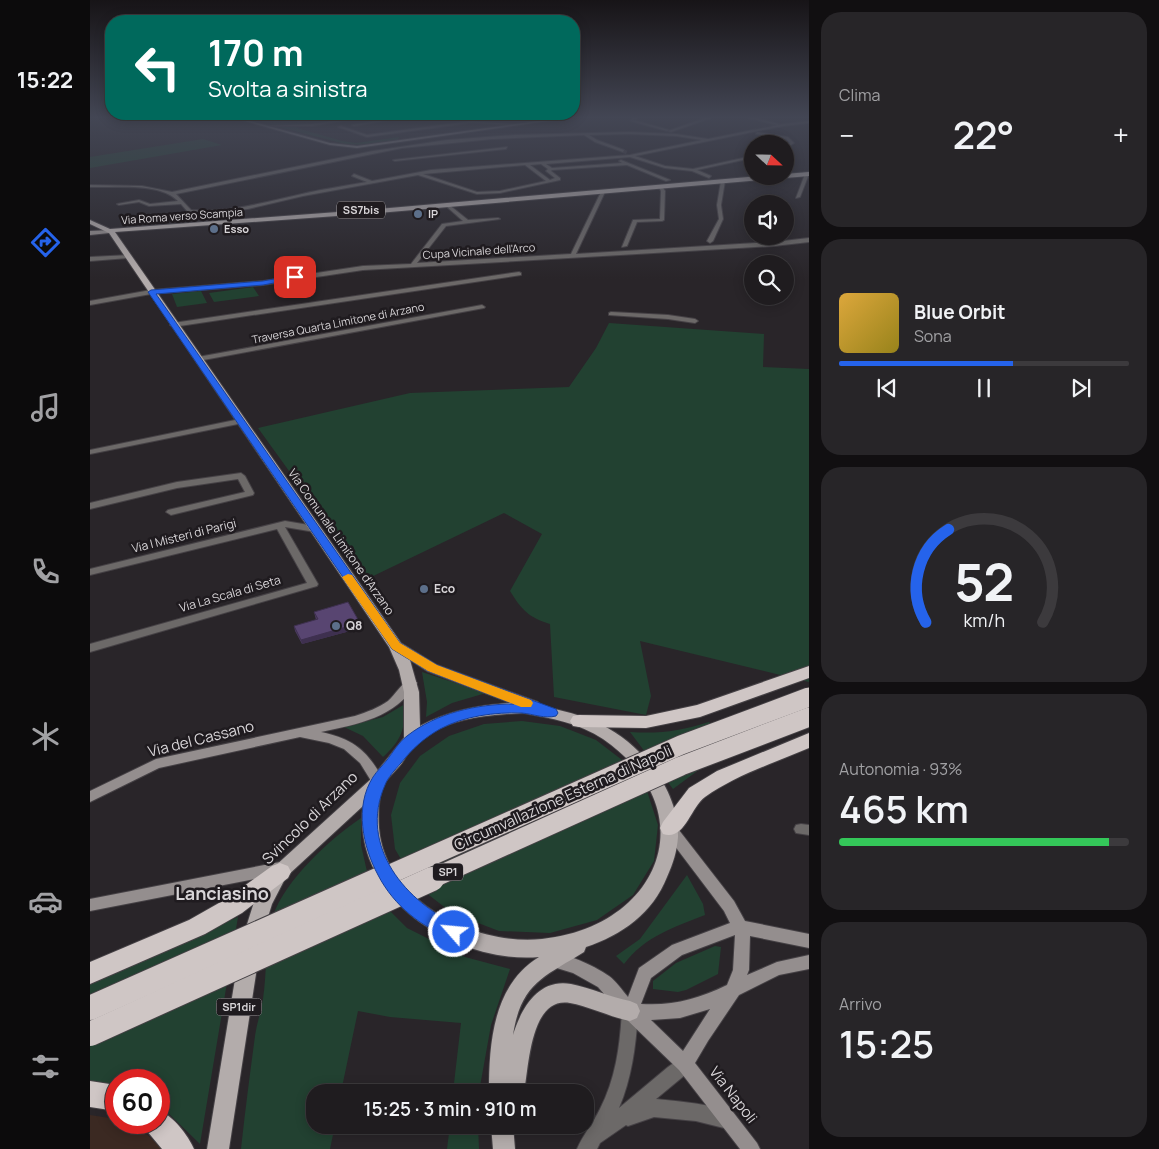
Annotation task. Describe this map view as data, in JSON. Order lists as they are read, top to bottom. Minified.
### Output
{"streets":{"highway":["Circumvallazione Esterna di Napoli","SP1"],"main road":["SS7bis","Via Roma verso Scampia","Via Comunale Limitone d'Arzano","Svincolo di Arzano","SP1dir"],"street":["Cupa Vicinale dell'Arco","Traversa Quarta Limitone di Arzano","Via I Misteri di Parigi","Via La Scala di Seta","Via del Cassano","Via Napoli"]},"crossings":[["Via Roma verso Scampia","Via Comunale Limitone d'Arzano"],["Cupa Vicinale dell'Arco","Via Comunale Limitone d'Arzano"],["Traversa Quarta Limitone di Arzano","Via Comunale Limitone d'Arzano"],["Via I Misteri di Parigi","Via Comunale Limitone d'Arzano"],["Via I Misteri di Parigi","Via La Scala di Seta"],["Via Comunale Limitone d'Arzano","Via del Cassano"],["Via Comunale Limitone d'Arzano","SP1dir"],["Via del Cassano","Svincolo di Arzano"],["Via del Cassano","SP1dir"],["Svincolo di Arzano","SP1dir"]],"districts":["Lanciasino"],"places":["IP","Esso","Eco","Q8"],"north":"right","page":{"tabs":"15:22","tile":["Clima",["Autonomia · 93%","465 km"],["Arrivo","15:25"]],"turn":["170 m","Svolta a sinistra"],"heat":["−","22°","+"],"song":["Blue Orbit","Sona"],"limit":"60","trip":"15:25 · 3 min · 910 m","gauge":["52","km/h"]}}
